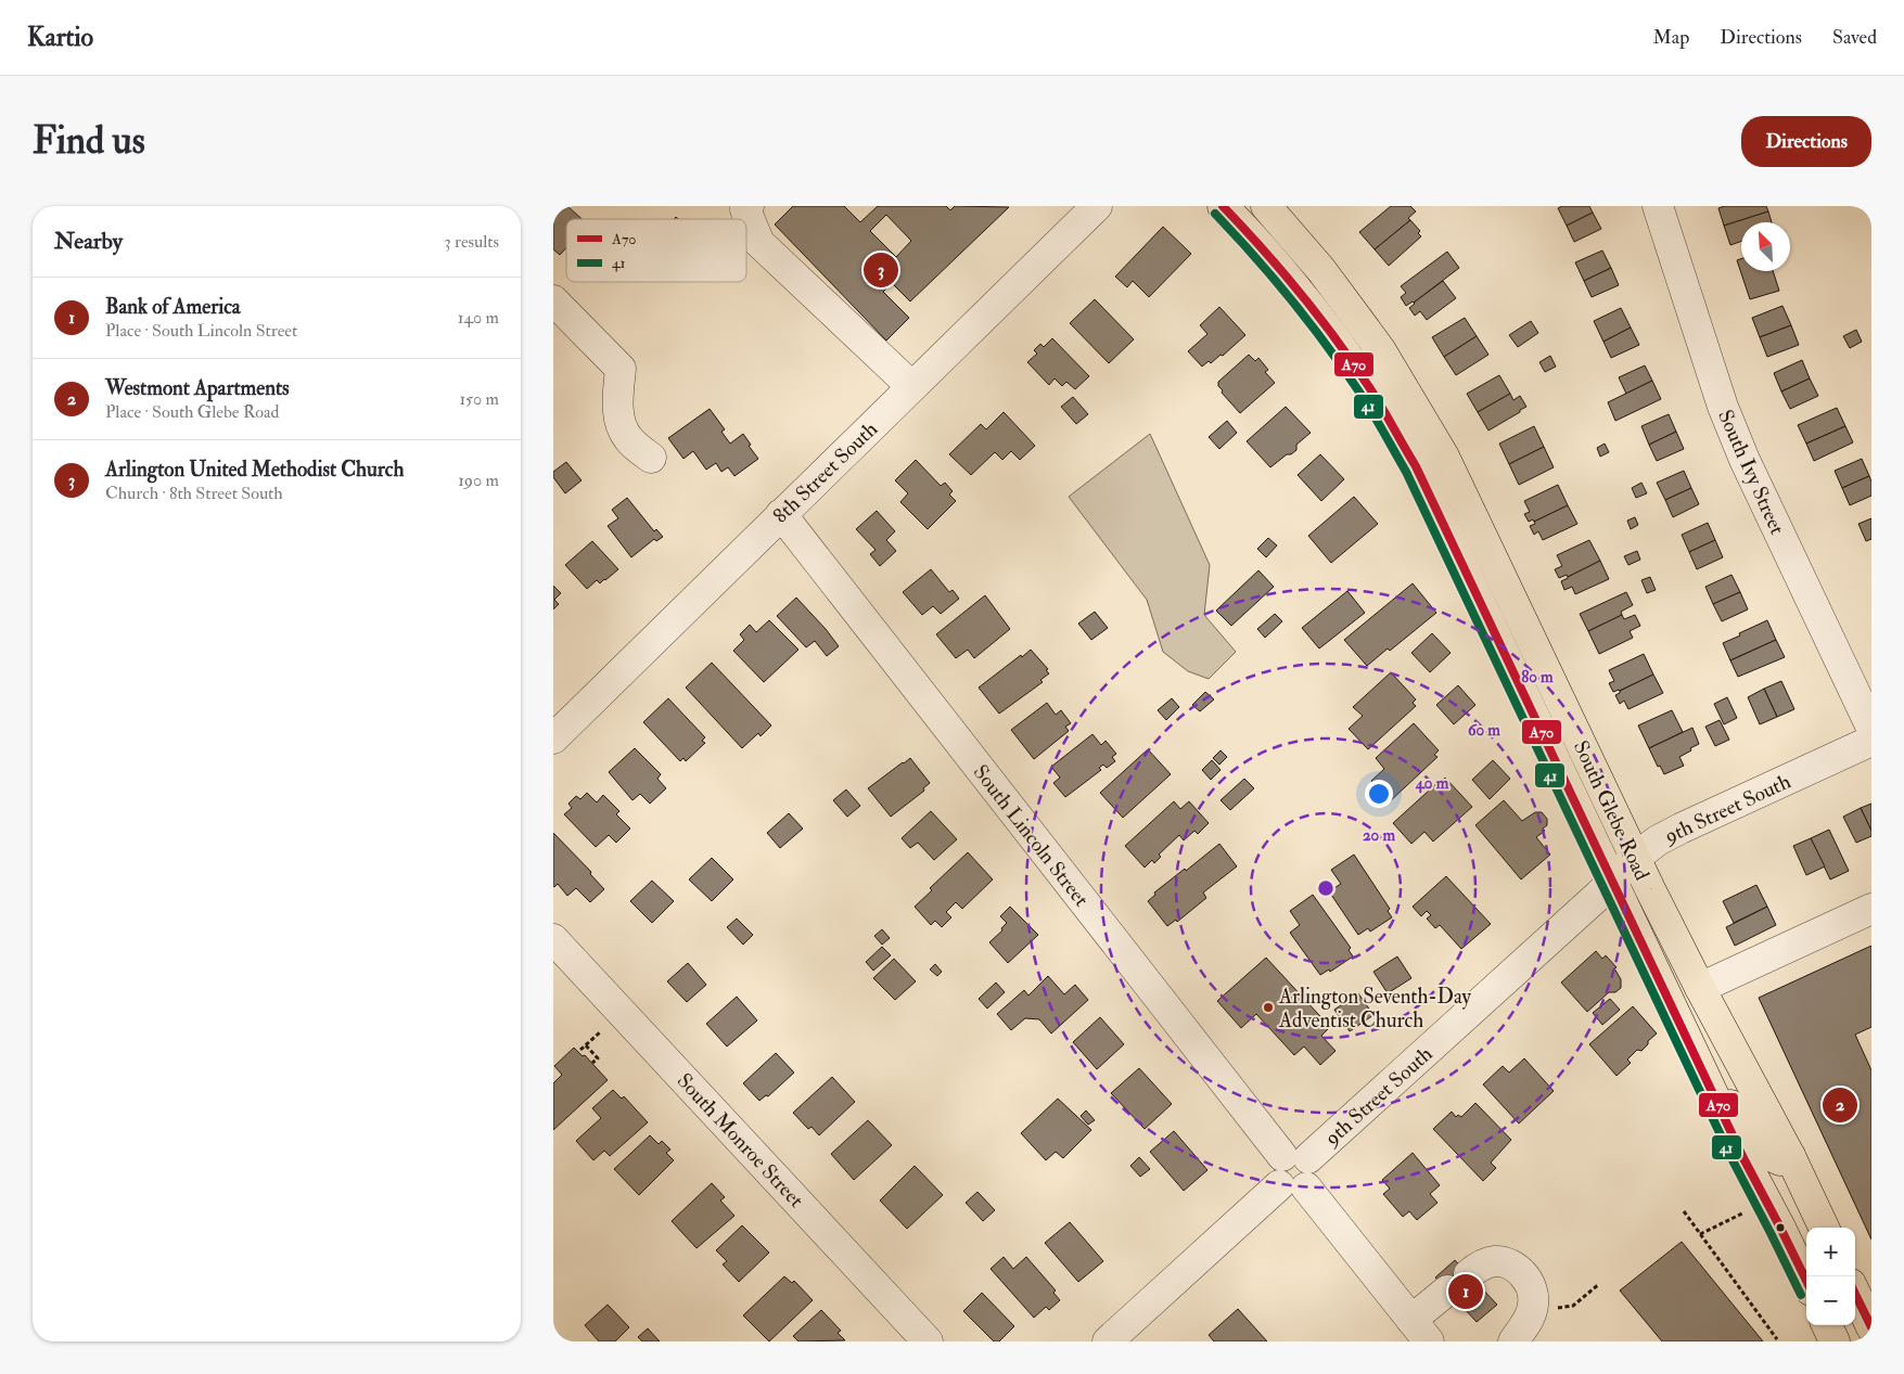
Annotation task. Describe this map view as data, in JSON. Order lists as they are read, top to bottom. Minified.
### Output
{"streets":{"main road":["South Glebe Road"],"street":["8th Street South","South Ivy Street","9th Street South","South Lincoln Street","South Monroe Street"]},"crossings":[["8th Street South","South Lincoln Street"],["9th Street South","South Glebe Road"],["9th Street South","South Lincoln Street"]],"places":["Arlington Seventh-Day Adventist Church"],"lines":["transit line A70","transit line 41"],"legend":["A70","41"],"north":"top left","page":{"header":"Kartio","nav":["Map","Directions","Saved"],"buttons":"Directions","title":"Find us","heading":["Nearby","3 results"],"pins":["3","2","1"],"list":[{"mark":"1","name":"Bank of America","note":"Place · South Lincoln Street","value":"140 m"},{"mark":"2","name":"Westmont Apartments","note":"Place · South Glebe Road","value":"150 m"},{"mark":"3","name":"Arlington United Methodist Church","note":"Church · 8th Street South","value":"190 m"}],"map_buttons":["+","−"]},"rings":["80 m","60 m","40 m","20 m"]}
